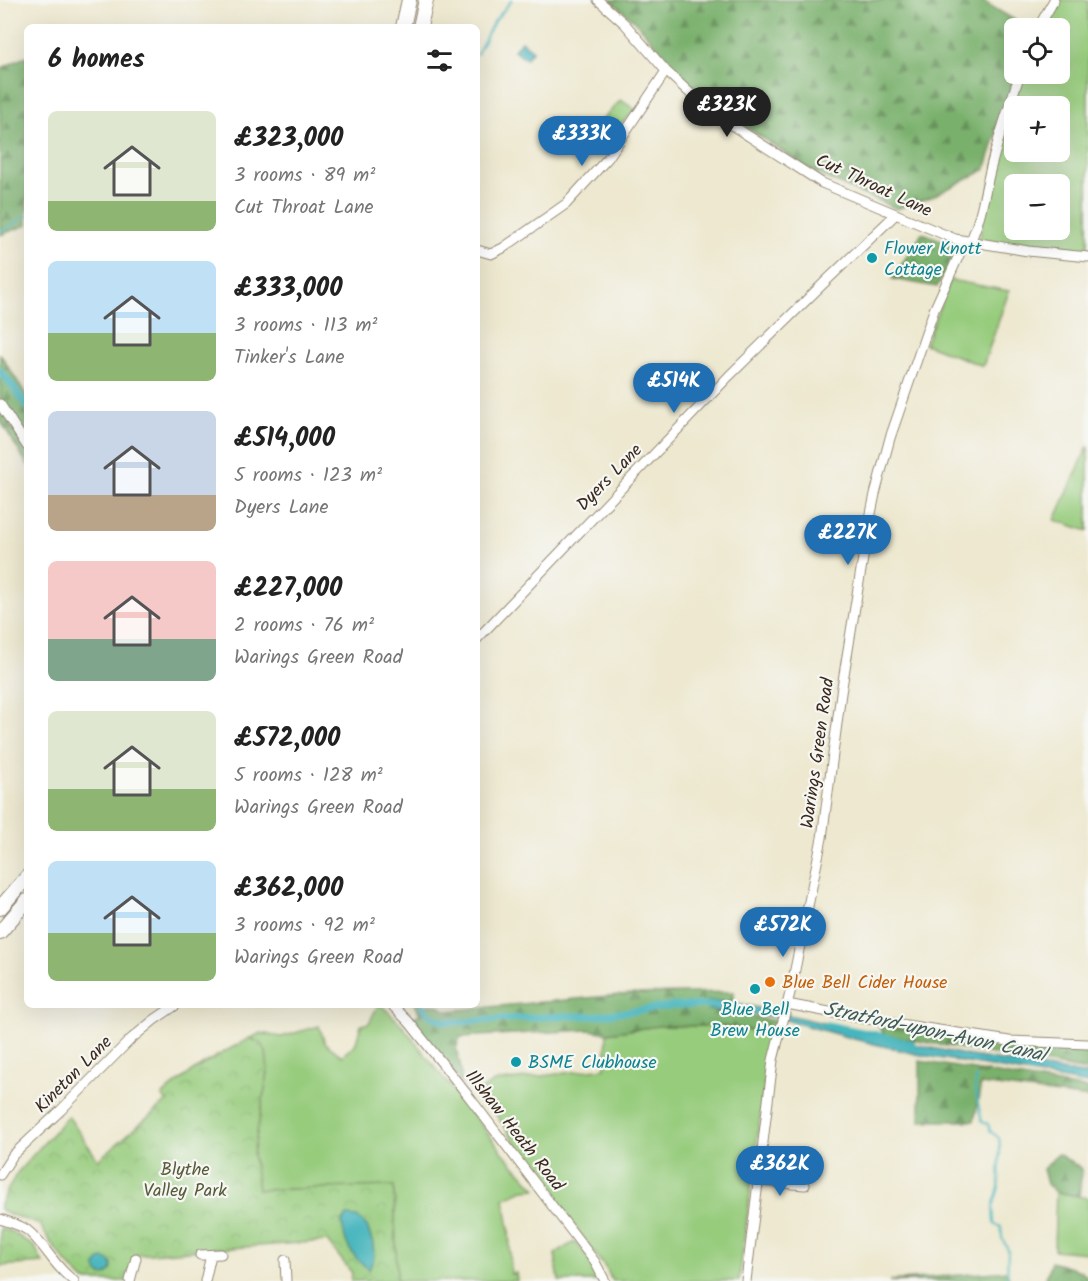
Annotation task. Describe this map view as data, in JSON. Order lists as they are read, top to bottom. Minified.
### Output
{"streets":{"street":["Cut Throat Lane","Dyers Lane","Warings Green Road","Kineton Lane","Illshaw Heath Road"]},"crossings":[["Cut Throat Lane","Dyers Lane"],["Cut Throat Lane","Warings Green Road"]],"water":["Stratford-upon-Avon Canal"],"parks":["Blythe Valley Park"],"places":["Flower Knott Cottage","Blue Bell Cider House","Blue Bell Brew House","BSME Clubhouse"],"page":{"map_buttons":["+","−"],"heading":"6 homes","price":["£323K","£333K","£514K","£227K","£572K","£362K"],"list":[{"name":"£323,000","note":"3 rooms · 89 m² · Cut Throat Lane"},{"name":"£333,000","note":"3 rooms · 113 m² · Tinker's Lane"},{"name":"£514,000","note":"5 rooms · 123 m² · Dyers Lane"},{"name":"£227,000","note":"2 rooms · 76 m² · Warings Green Road"},{"name":"£572,000","note":"5 rooms · 128 m² · Warings Green Road"},{"name":"£362,000","note":"3 rooms · 92 m² · Warings Green Road"}]}}
